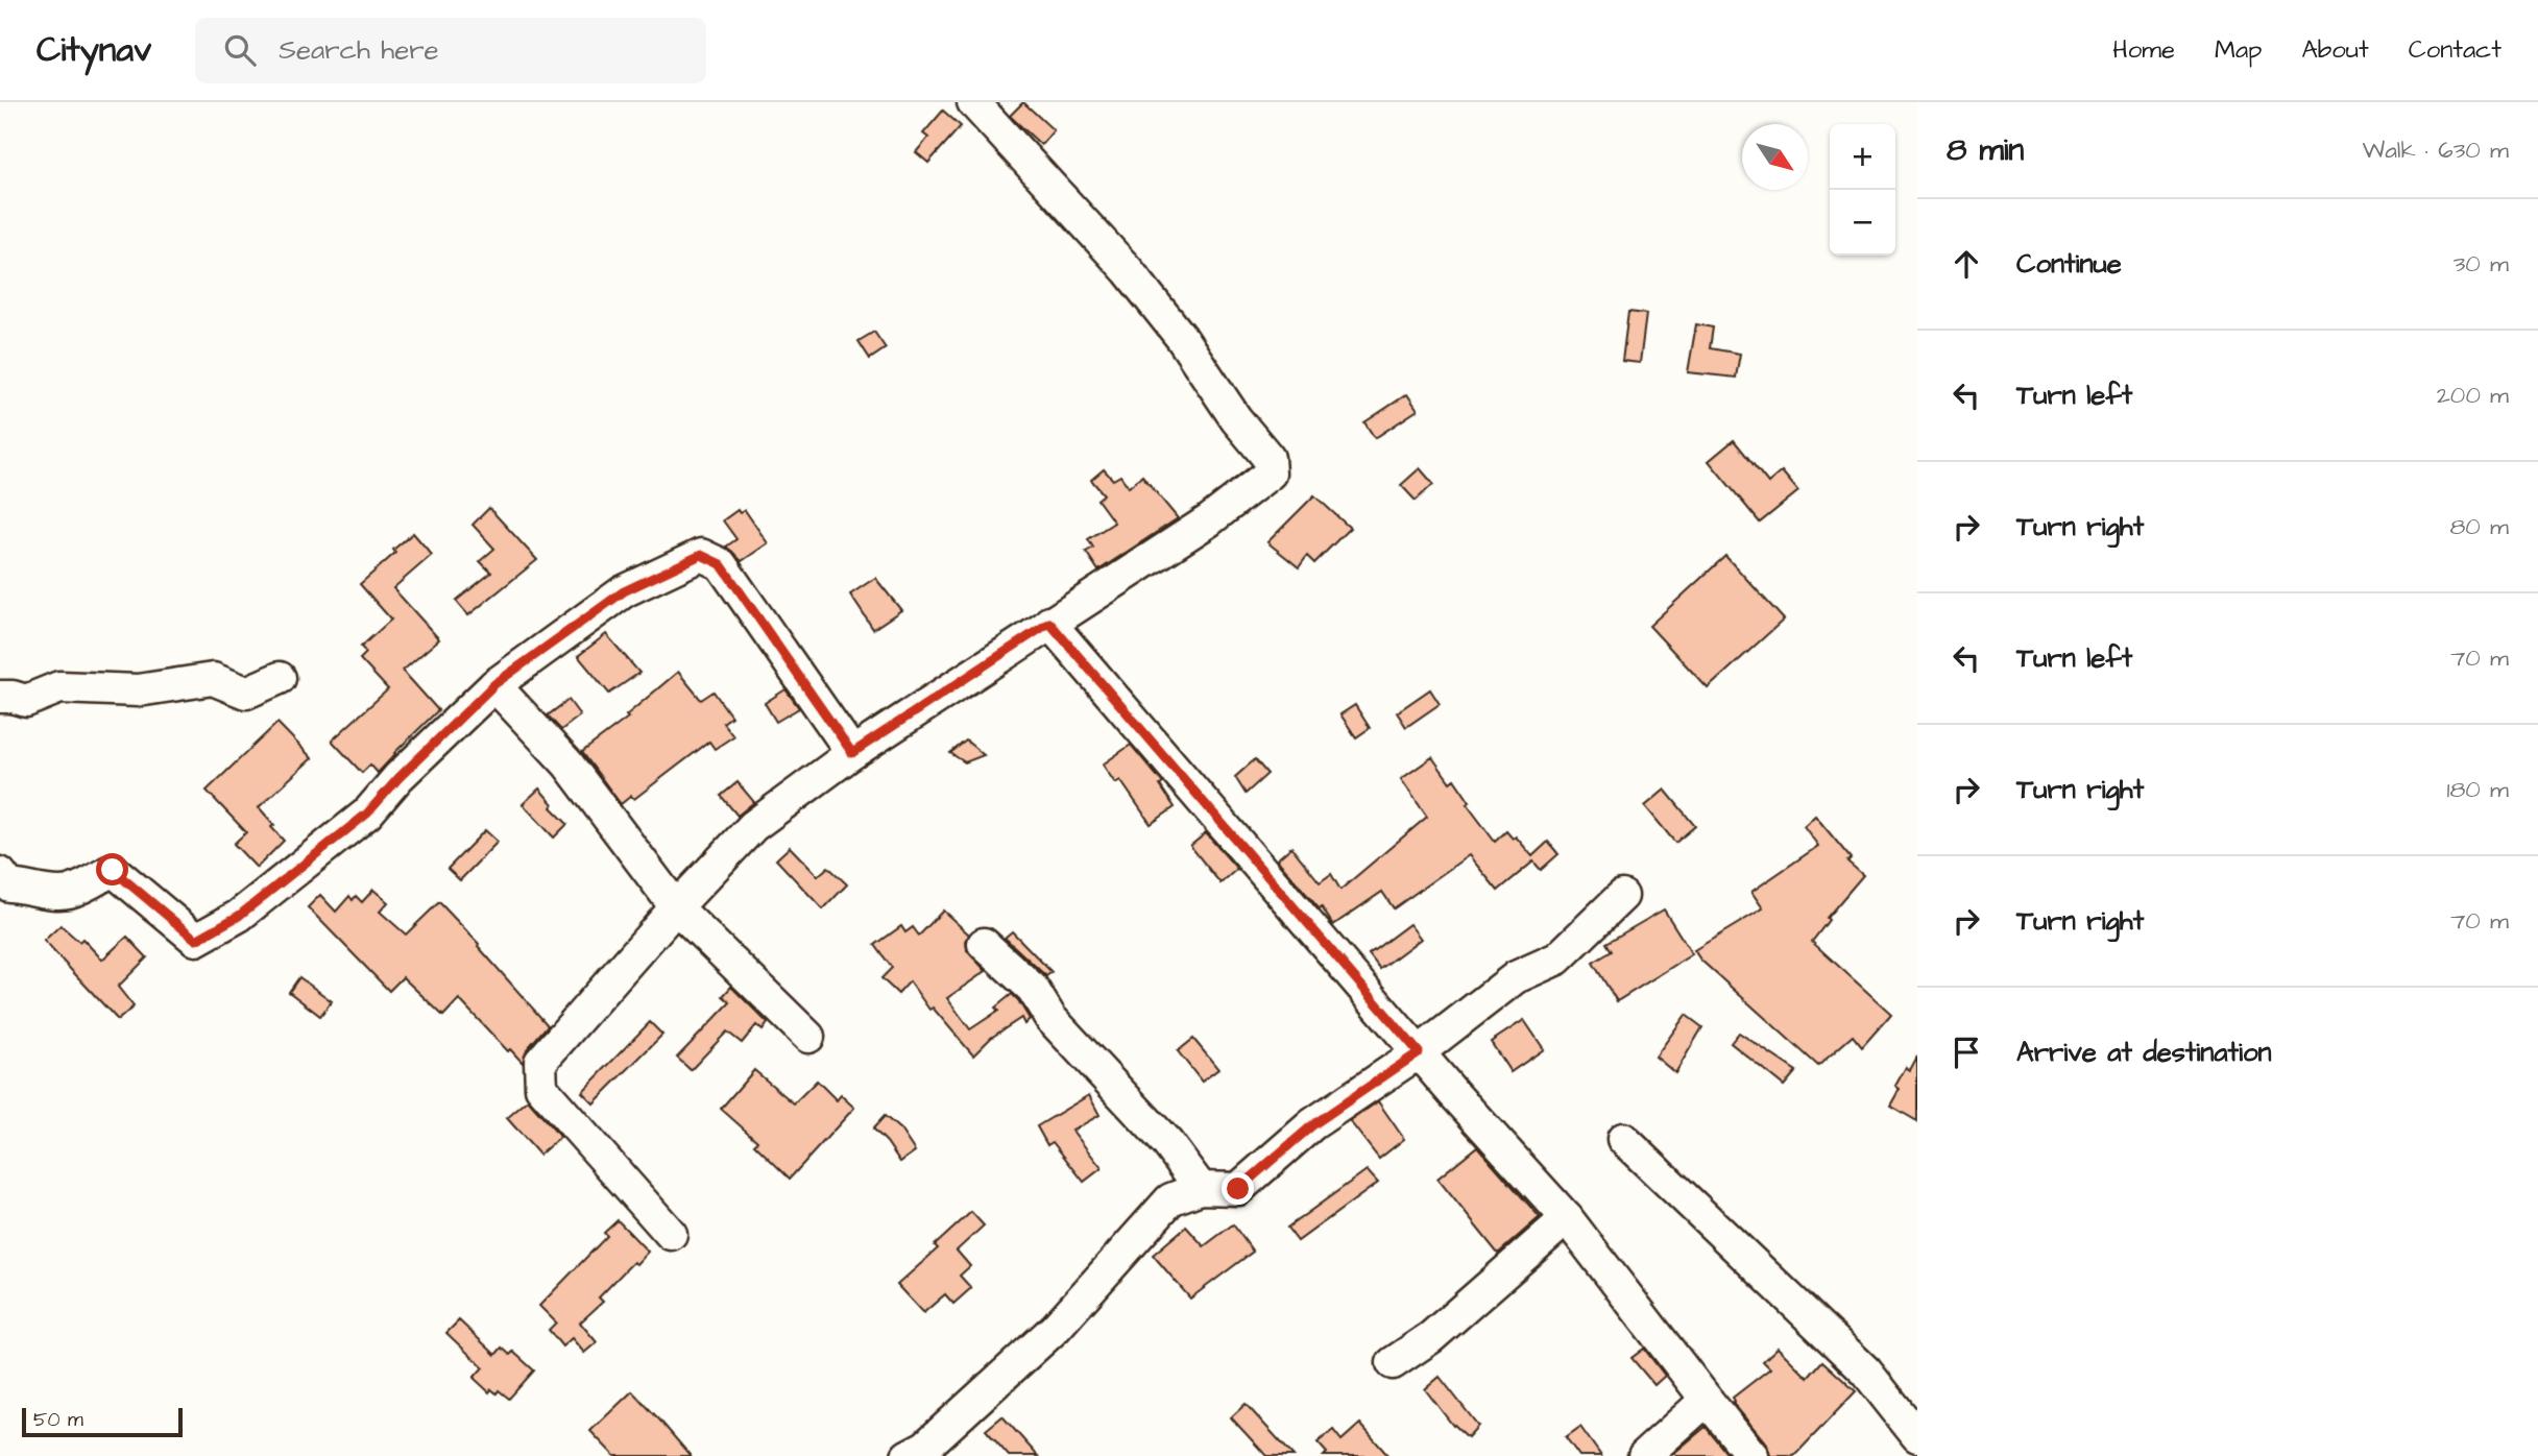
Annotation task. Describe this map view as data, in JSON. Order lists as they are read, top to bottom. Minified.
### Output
{"scale_bar":"50 m","north":"bottom right","page":{"header":"Citynav","search":"Search here","nav":["Home","Map","About","Contact"],"heading":["8 min","Walk · 630 m"],"map_buttons":["+","−"],"list":[["Continue","30 m"],["Turn left","200 m"],["Turn right","80 m"],["Turn left","70 m"],["Turn right","180 m"],["Turn right","70 m"],"Arrive at destination"],"scale":"50 m"}}
